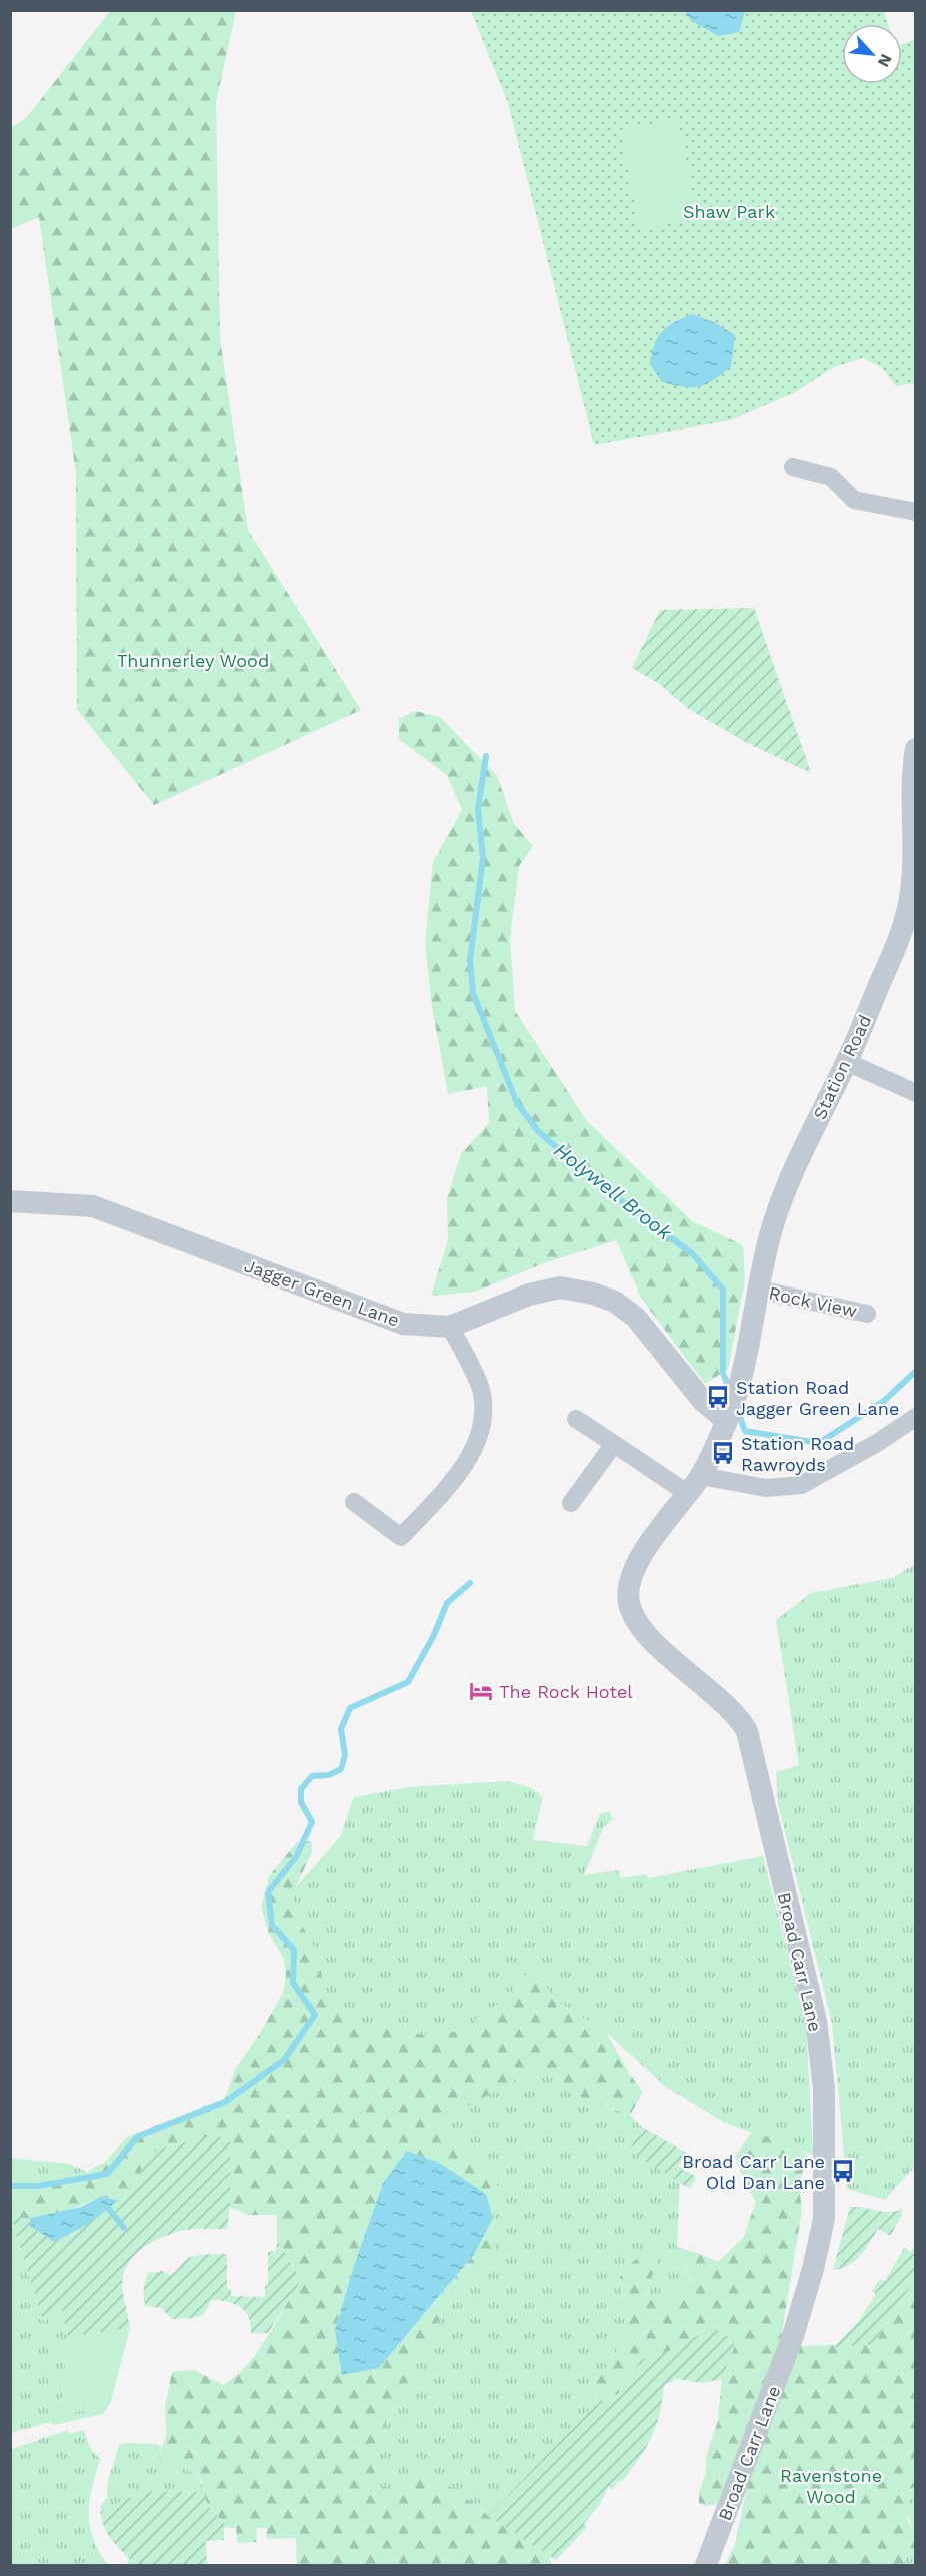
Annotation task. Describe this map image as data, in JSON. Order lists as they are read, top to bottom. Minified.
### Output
{"streets":{"street":["Station Road","Jagger Green Lane","Rock View","Broad Carr Lane"]},"crossings":[["Station Road","Jagger Green Lane"],["Station Road","Rock View"],["Station Road","Broad Carr Lane"],["Jagger Green Lane","Broad Carr Lane"]],"water":["Holywell Brook"],"parks":["Shaw Park","Thunnerley Wood","Ravenstone Wood"],"places":{"bus stop":["Station Road Jagger Green Lane","Station Road Rawroyds","Broad Carr Lane Old Dan Lane"],"hotel":["The Rock Hotel"]},"north":"bottom right"}
